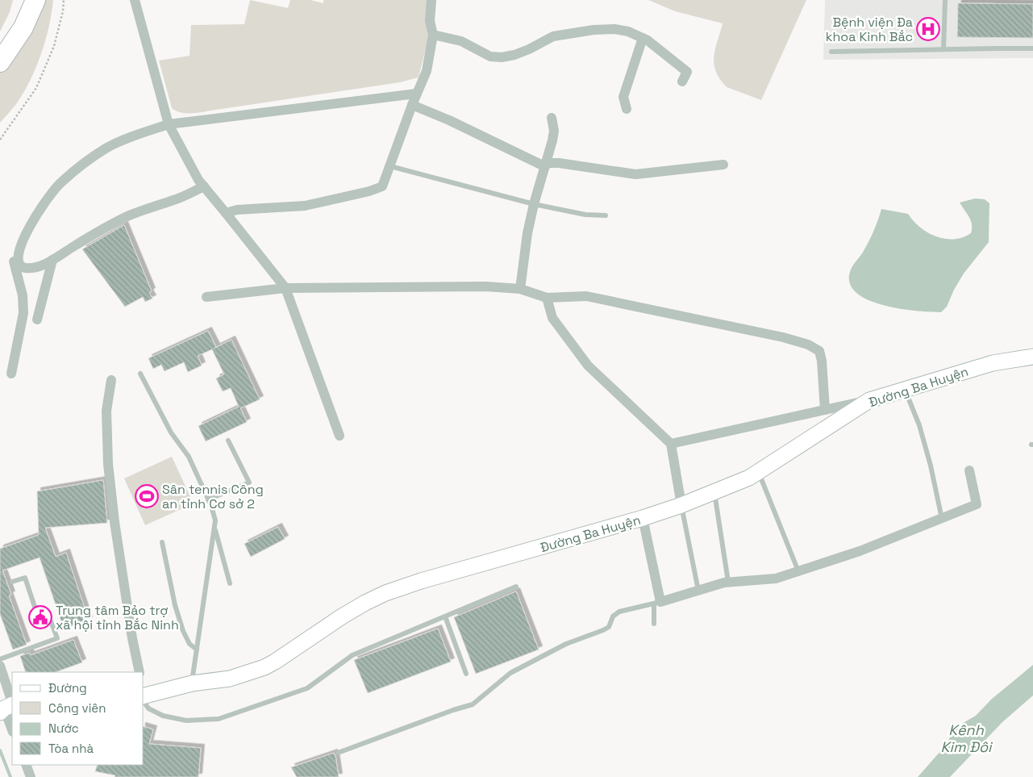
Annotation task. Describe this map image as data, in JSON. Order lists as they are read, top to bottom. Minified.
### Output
{"streets":{"street":["Đường Ba Huyện"]},"water":["Kênh Kim Đôi"],"places":{"hospital":["Bệnh viện Đa khoa Kinh Bắc"],"sports":["Sân tennis Công an tỉnh Cơ sở 2"],"public building":["Trung tâm Bảo trợ xã hội tỉnh Bắc Ninh"]},"legend":["Đường","Công viên","Nước","Tòa nhà"]}
